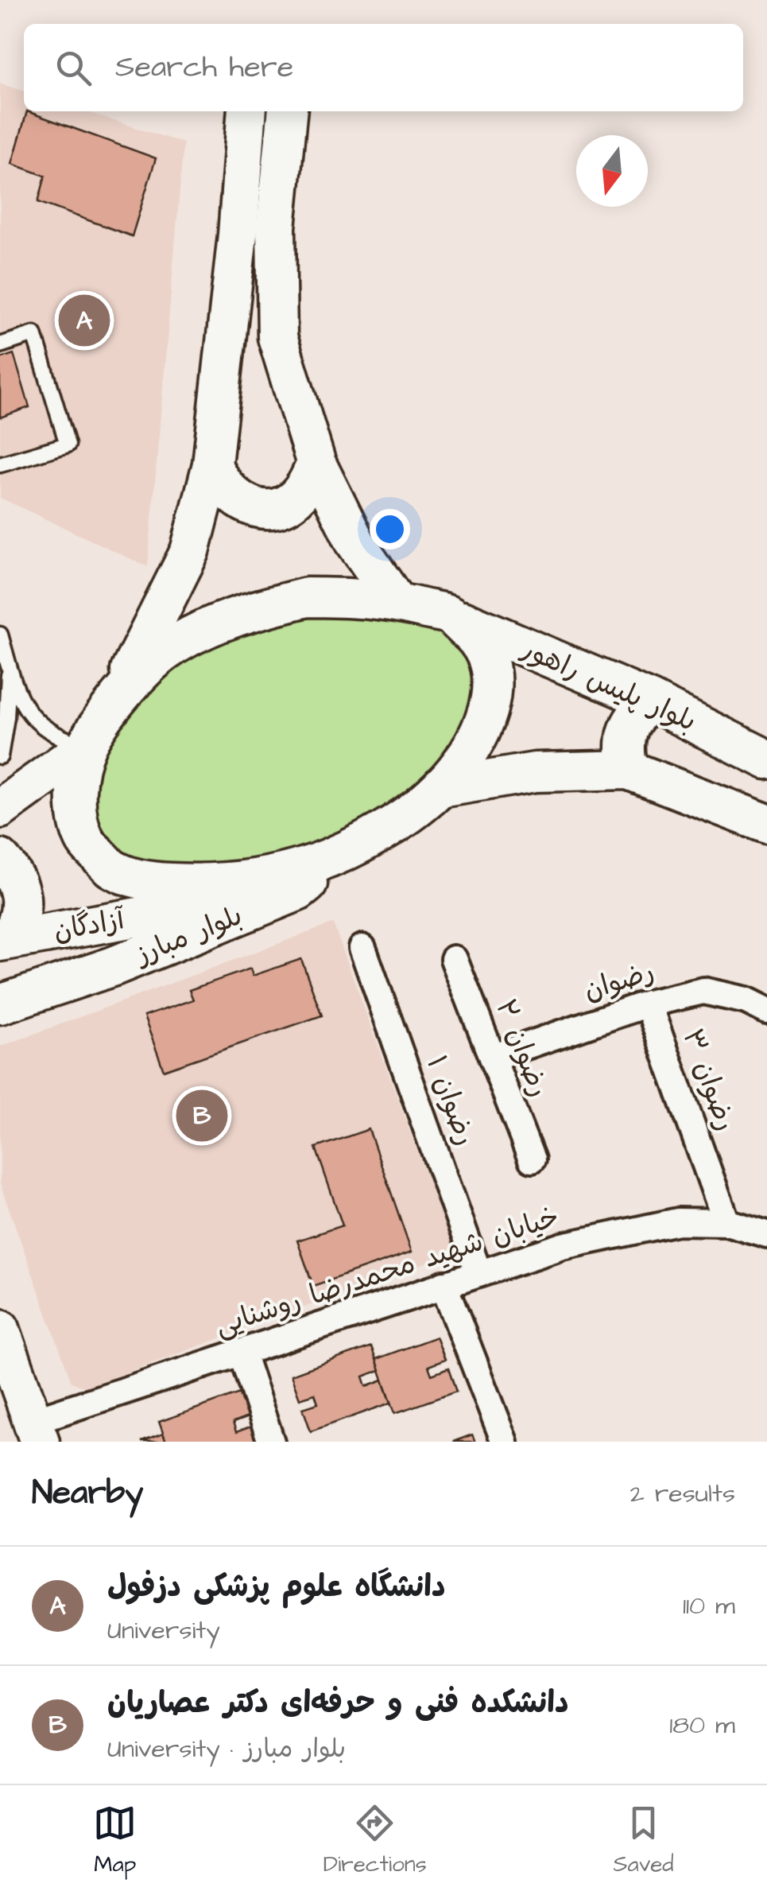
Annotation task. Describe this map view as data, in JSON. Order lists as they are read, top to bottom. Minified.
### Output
{"streets":{"main road":["بلوار پلیس راهور","آزادگان","بلوار مبارز"],"street":["رضوان","رضوان ۲","رضوان ۳","رضوان ۱","خیابان شهید محمدرضا روشنایی"]},"crossings":[["رضوان","رضوان ۲"],["رضوان","رضوان ۳"],["رضوان ۳","خیابان شهید محمدرضا روشنایی"],["رضوان ۱","خیابان شهید محمدرضا روشنایی"]],"north":"bottom","page":{"search":"Search here","pins":["A","B"],"heading":["Nearby","2 results"],"list":[{"mark":"A","name":"دانشگاه علوم پزشکی دزفول","note":"University","value":"110 m"},{"mark":"B","name":"دانشکده فنی و حرفه‌ای دکتر عصاریان","note":"University · بلوار مبارز","value":"180 m"}],"nav":["Map","Directions","Saved"]}}
